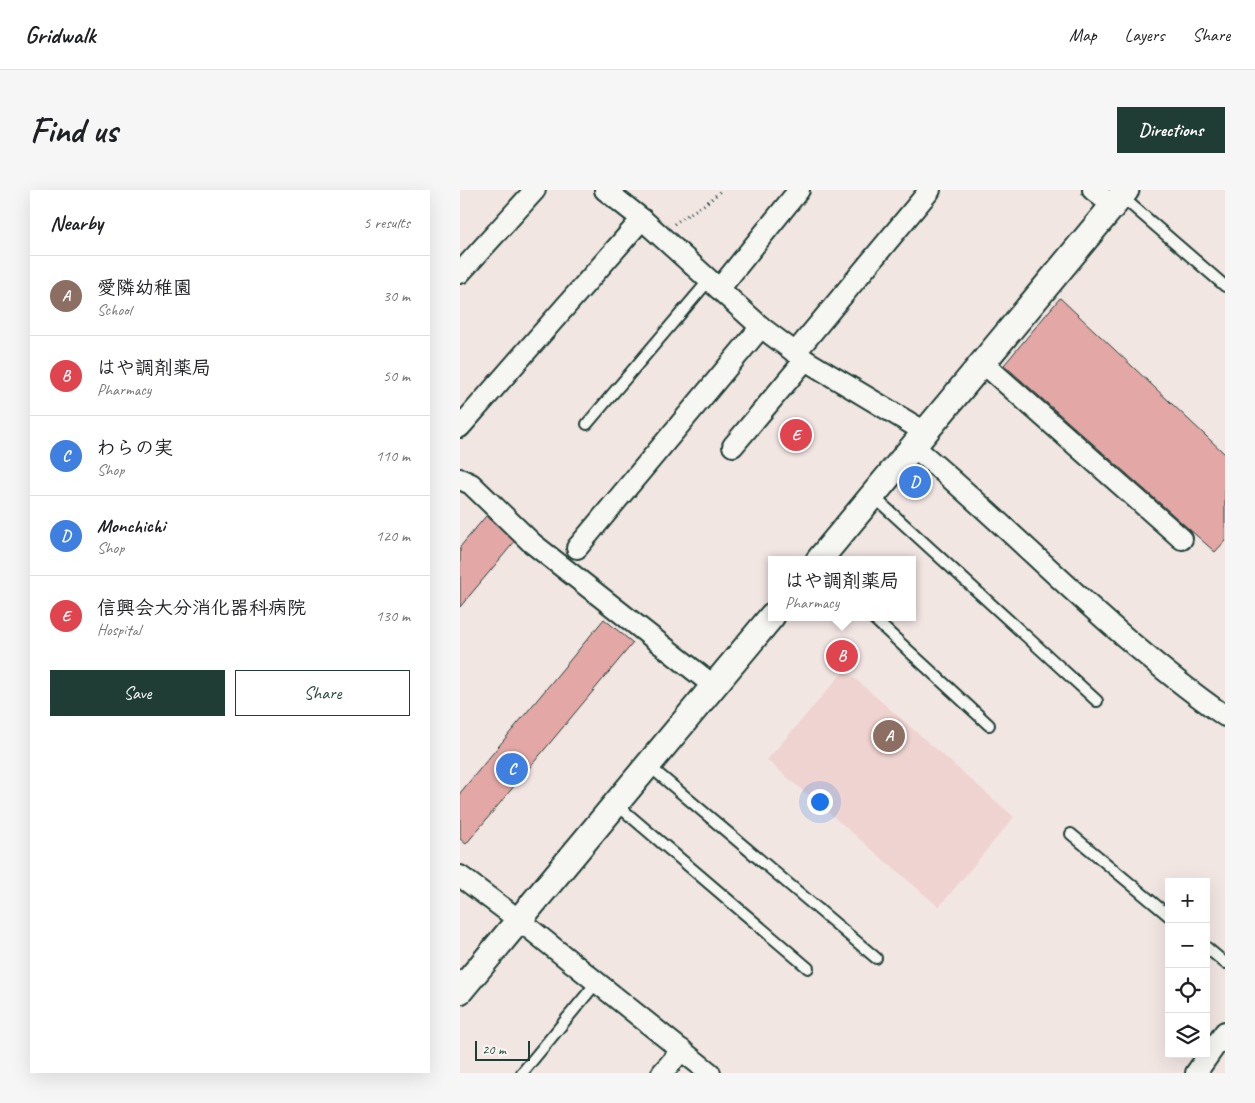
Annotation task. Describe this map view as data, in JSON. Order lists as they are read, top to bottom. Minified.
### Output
{"scale_bar":"20 m","page":{"header":"Gridwalk","nav":["Map","Layers","Share"],"buttons":["Directions",["Save","Share"]],"title":"Find us","heading":["Nearby","5 results"],"list":[{"mark":"A","name":"愛隣幼稚園","note":"School","value":"30 m"},{"mark":"B","name":"はや調剤薬局","note":"Pharmacy","value":"50 m"},{"mark":"C","name":"わらの実","note":"Shop","value":"110 m"},{"mark":"D","name":"Monchichi","note":"Shop","value":"120 m"},{"mark":"E","name":"信興会大分消化器科病院","note":"Hospital","value":"130 m"}],"pins":["E","D","B","A","C"],"popup":["はや調剤薬局","Pharmacy"],"map_buttons":["+","−"],"scale":"20 m"}}
